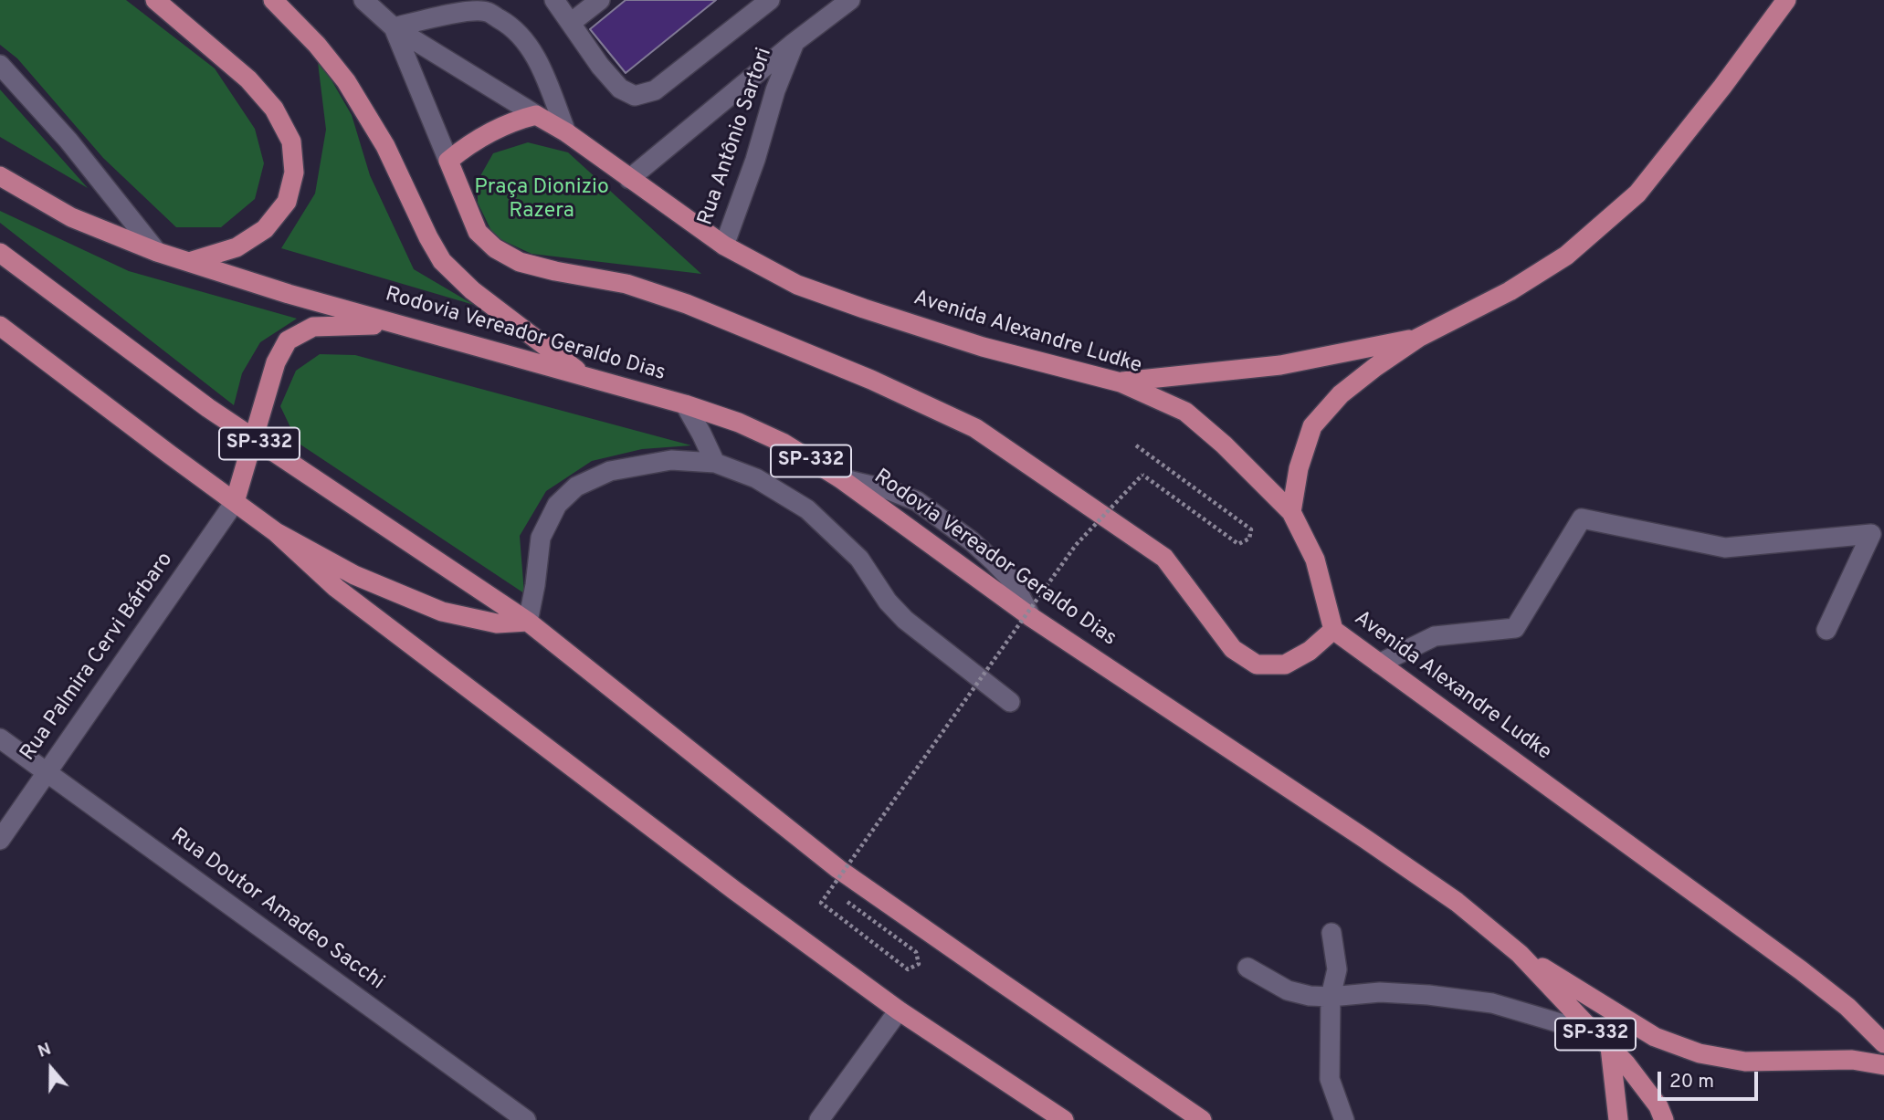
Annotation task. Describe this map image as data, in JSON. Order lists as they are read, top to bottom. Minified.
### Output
{"streets":{"main road":["Avenida Alexandre Ludke","Rodovia Vereador Geraldo Dias","SP-332"],"street":["Rua Antônio Sartori","Rua Palmira Cervi Bárbaro","Rua Doutor Amadeo Sacchi"]},"crossings":[["Rua Antônio Sartori","Avenida Alexandre Ludke"],["Rua Palmira Cervi Bárbaro","Rua Doutor Amadeo Sacchi"]],"parks":["Praça Dionizio Razera"],"scale_bar":"20 m","north":"top"}
